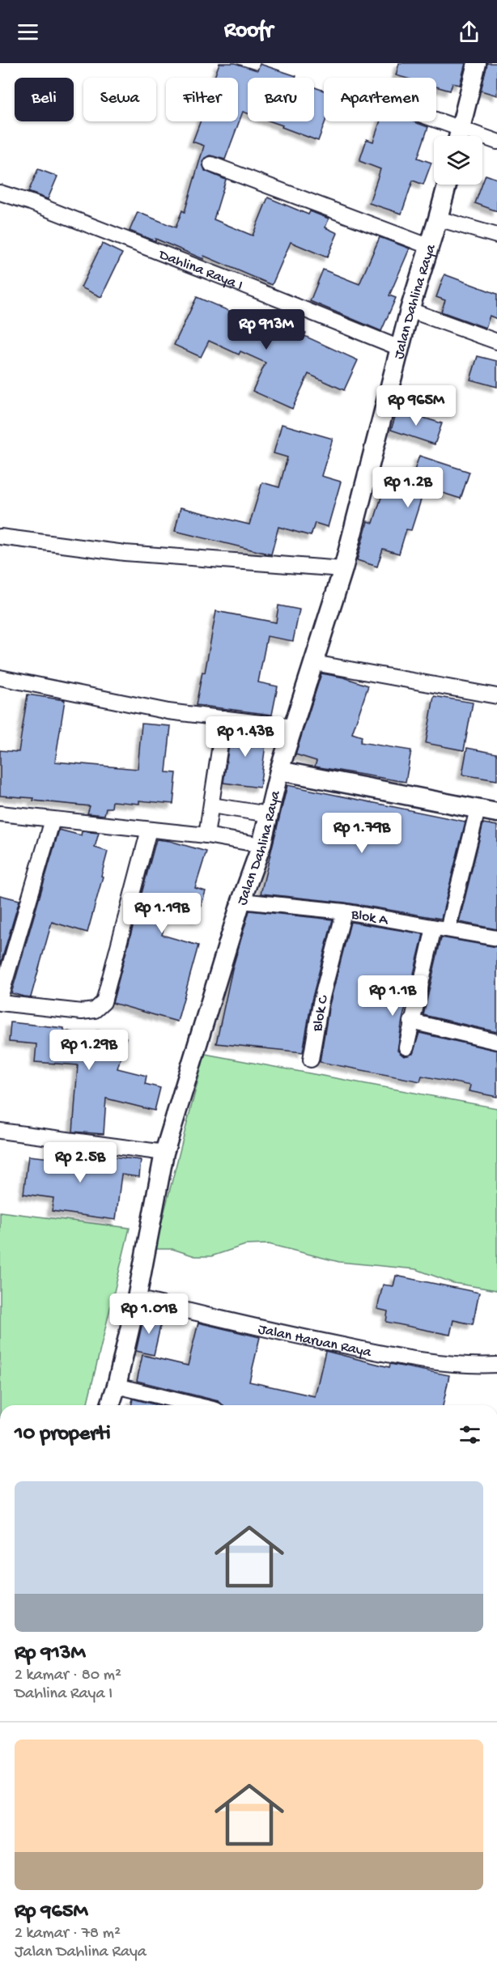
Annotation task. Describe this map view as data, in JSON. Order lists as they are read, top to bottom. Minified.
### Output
{"streets":{"street":["Dahlina Raya I","Jalan Dahlina Raya","Blok A","Blok C","Jalan Haruan Raya"]},"crossings":[["Dahlina Raya I","Jalan Dahlina Raya"],["Jalan Dahlina Raya","Blok A"],["Jalan Dahlina Raya","Jalan Haruan Raya"],["Blok A","Blok C"]],"page":{"header":"Roofr","chip":["Beli","Sewa","Filter","Baru","Apartemen"],"price":["Rp 913M","Rp 965M","Rp 1.2B","Rp 1.43B","Rp 1.79B","Rp 1.19B","Rp 1.1B","Rp 1.29B","Rp 2.5B","Rp 1.01B"],"heading":"10 properti","list":[{"name":"Rp 913M","note":"2 kamar · 80 m² · Dahlina Raya I"},{"name":"Rp 965M","note":"2 kamar · 78 m² · Jalan Dahlina Raya"}]}}
